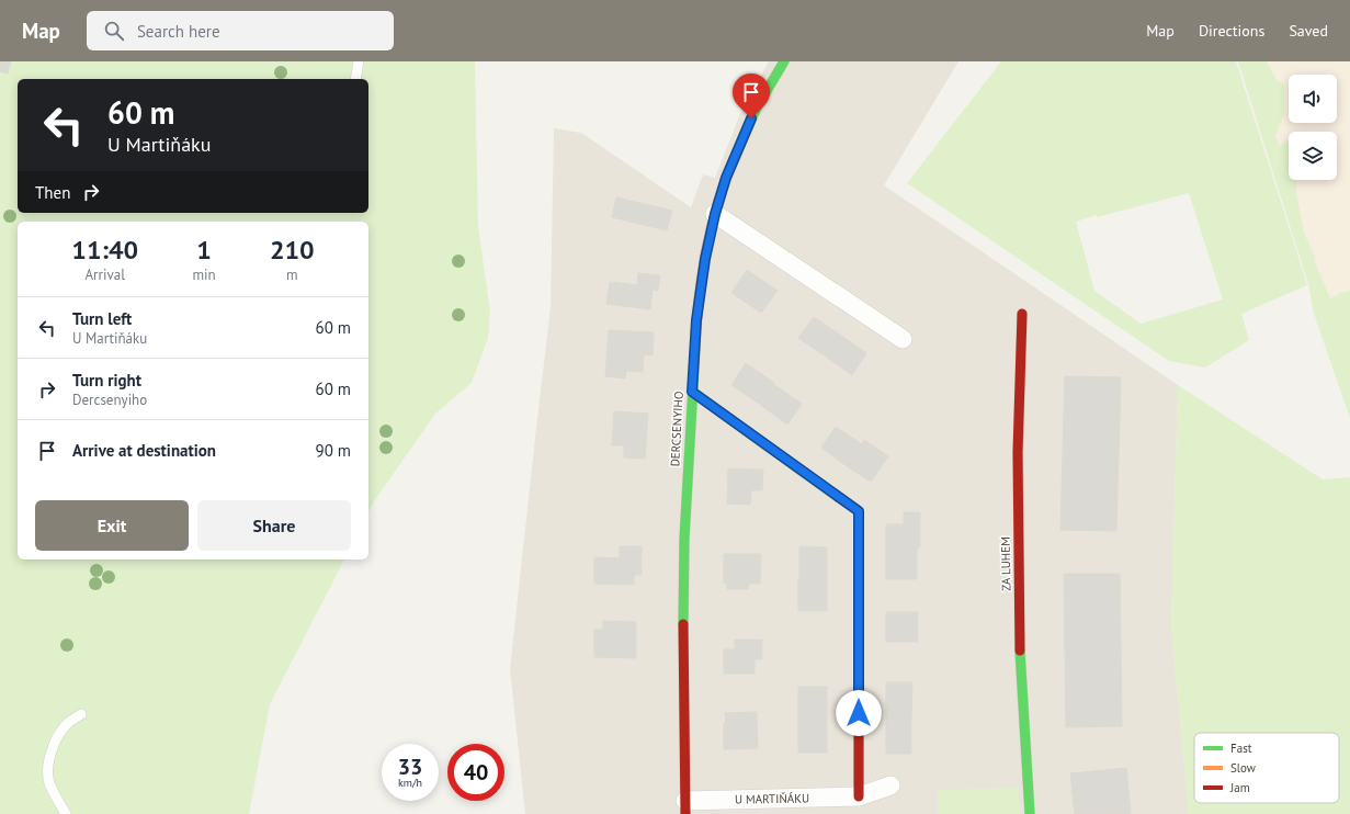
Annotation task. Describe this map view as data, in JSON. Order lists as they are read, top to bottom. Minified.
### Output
{"streets":{"street":["DERCSENYIHO","ZA LUHEM","U MARTIŇÁKU"]},"crossings":[["DERCSENYIHO","U MARTIŇÁKU"]],"legend":["Fast","Slow","Jam"],"page":{"header":"Map","search":"Search here","nav":["Map","Directions","Saved"],"turn":["60 m","U Martiňáku"],"then":"Then","eta":["11:40","Arrival","1","min","210","m"],"list":[{"name":"Turn left","note":"U Martiňáku","value":"60 m"},{"name":"Turn right","note":"Dercsenyiho","value":"60 m"},{"name":"Arrive at destination","value":"90 m"}],"buttons":["Exit","Share"],"speed":"33 km/h","limit":"40"}}
